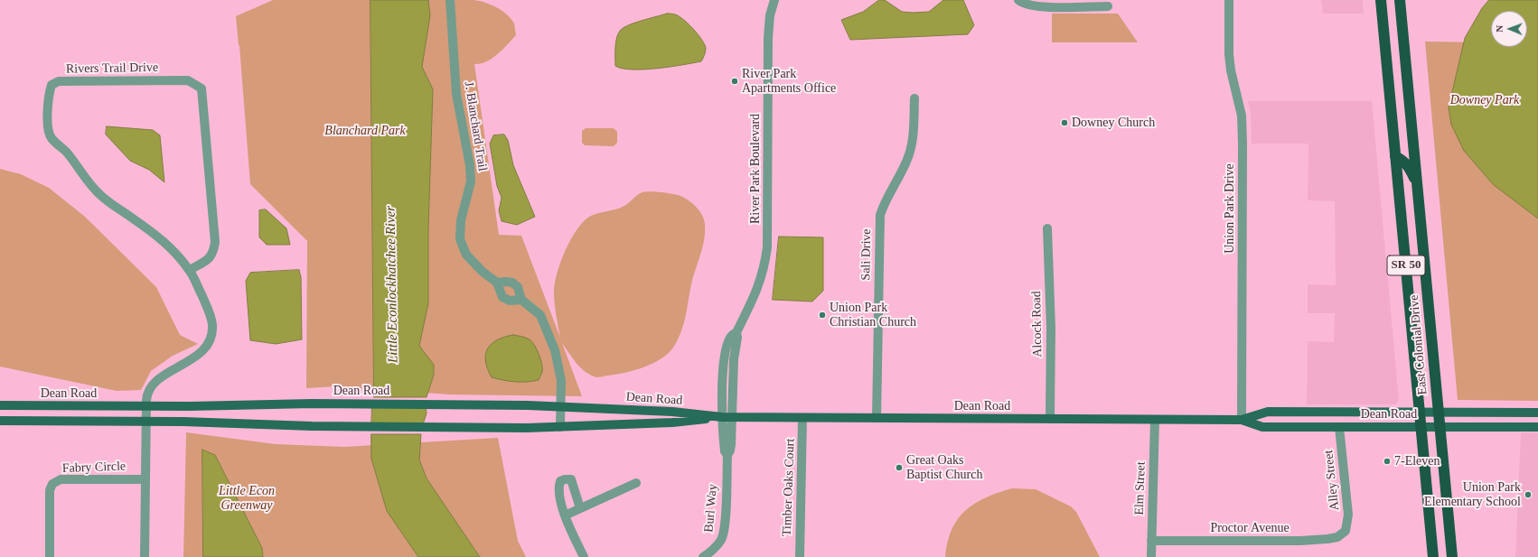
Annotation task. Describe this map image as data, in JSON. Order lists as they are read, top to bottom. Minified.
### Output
{"streets":{"highway":["SR 50","East Colonial Drive"],"main road":["Dean Road"],"street":["Rivers Trail Drive","J. Blanchard Trail","River Park Boulevard","Union Park Drive","Sali Drive","Alcock Road","Fabry Circle","Alley Street","Timber Oaks Court","Elm Street","Burl Way","Proctor Avenue"]},"crossings":[["Rivers Trail Drive","Dean Road"],["Rivers Trail Drive","Fabry Circle"],["River Park Boulevard","Dean Road"],["River Park Boulevard","Burl Way"],["Union Park Drive","Dean Road"],["Sali Drive","Dean Road"],["Alcock Road","Dean Road"],["East Colonial Drive","Dean Road"],["Dean Road","Alley Street"],["Dean Road","Timber Oaks Court"],["Dean Road","Elm Street"],["Dean Road","Burl Way"],["Alley Street","Proctor Avenue"],["Elm Street","Proctor Avenue"]],"water":["Little Econlockhatchee River"],"parks":["Downey Park","Blanchard Park","Little Econ Greenway"],"places":["River Park Apartments Office","Downey Church","Union Park Christian Church","7-Eleven","Great Oaks Baptist Church","Union Park Elementary School"],"north":"left"}
